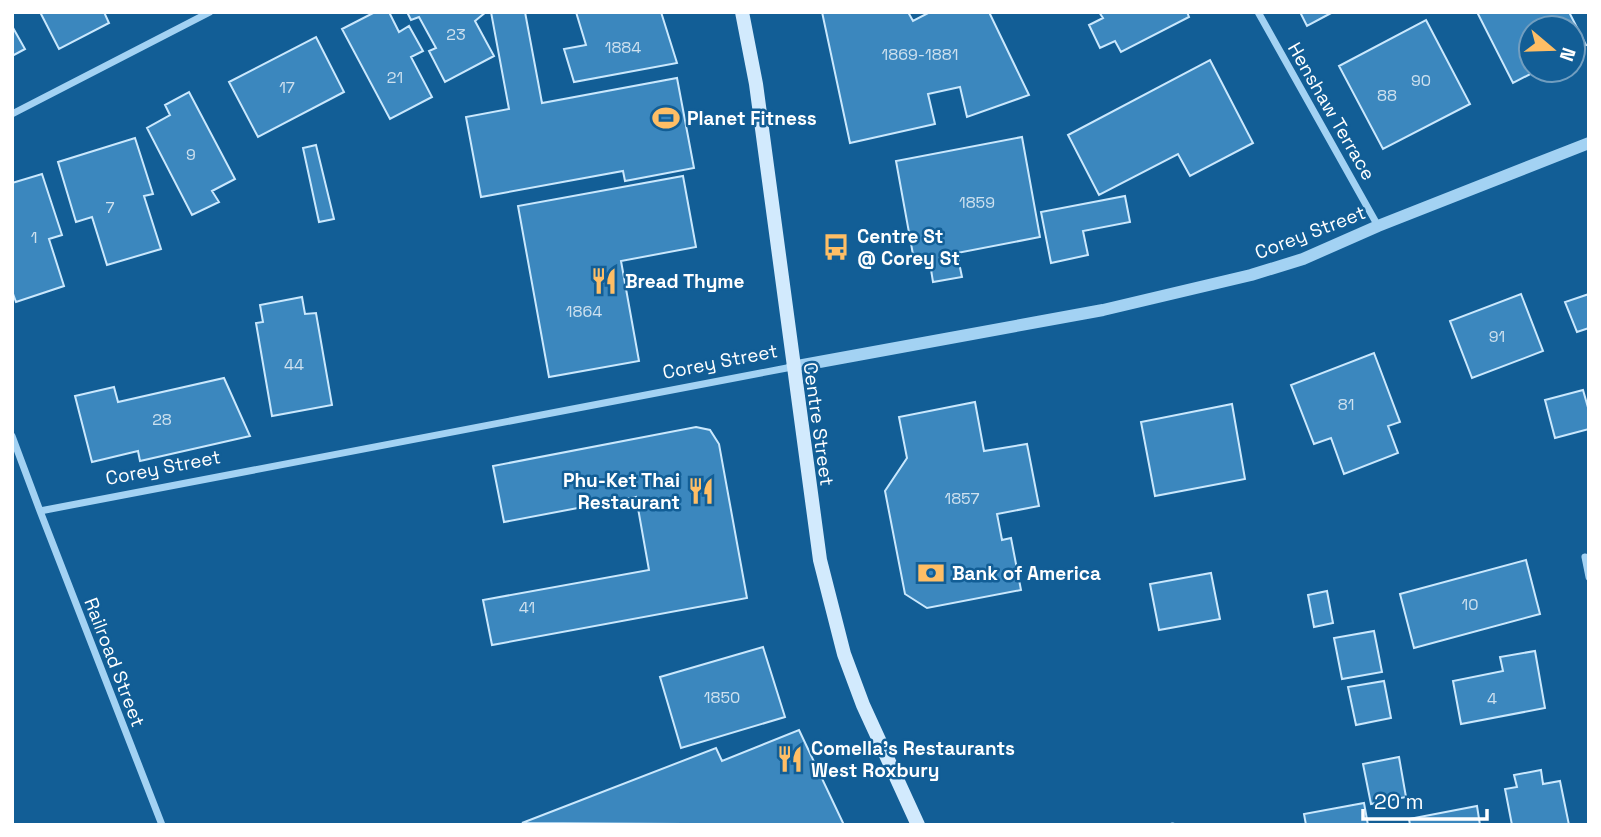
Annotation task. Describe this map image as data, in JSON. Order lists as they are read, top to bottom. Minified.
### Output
{"streets":{"main road":["Centre Street"],"street":["Henshaw Terrace","Corey Street","Railroad Street"]},"crossings":[["Henshaw Terrace","Corey Street"],["Corey Street","Centre Street"],["Corey Street","Railroad Street"]],"places":{"sports":["Planet Fitness"],"bus stop":["Centre St @ Corey St"],"restaurant":["Bread Thyme","Phu-Ket Thai Restaurant","Comella's Restaurants West Roxbury"],"bank":["Bank of America"]},"house_numbers":["23","1884","1869-1881","21","90","17","88","9","1859","7","1","1864","91","44","81","28","1857","10","41","1850","4"],"scale_bar":"20 m","north":"right"}
